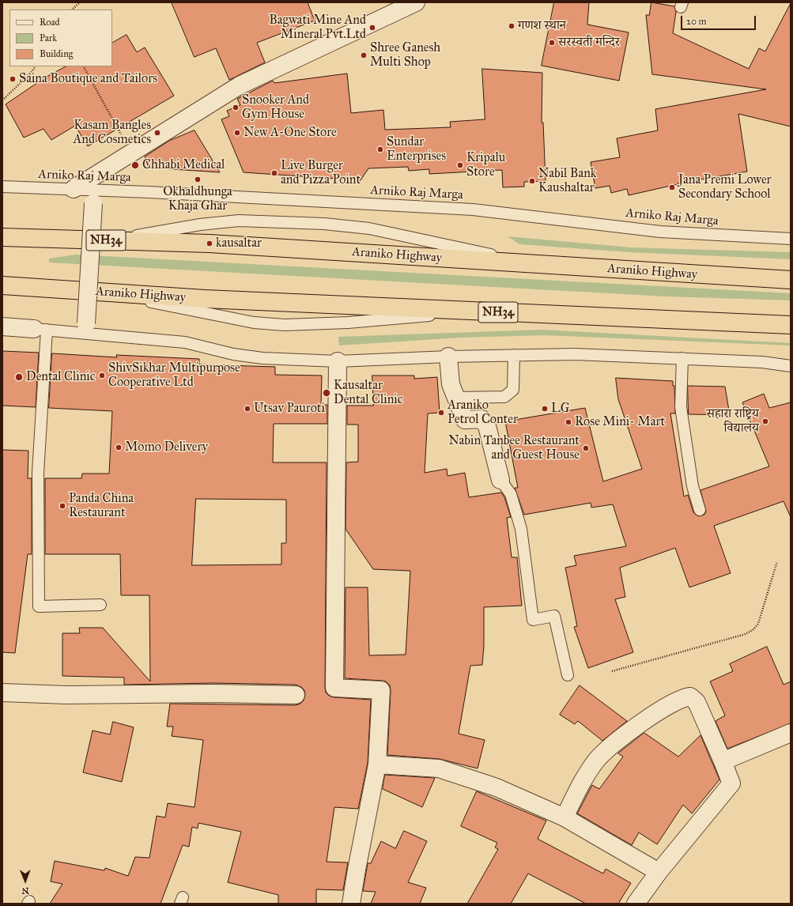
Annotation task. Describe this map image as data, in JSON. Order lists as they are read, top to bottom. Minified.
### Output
{"streets":{"highway":["NH34","Araniko Highway"],"lane":["Arniko Raj Marga"]},"places":["गणश स्थान","Bagwati Mine And Mineral Pvt.Ltd","सरस्वती मन्दिर","Shree Ganesh Multi Shop","Saina Boutique and Tailors","Snooker And Gym House","Kasam Bangles And Cosmetics","New A-One Store","Sundar Enterprises","Chhabi Medical","Kripalu Store","Live Burger and Pizza Point","Okhaldhunga Khaja Ghar","Nabil Bank Kaushaltar","Jana Premi Lower Secondary School","kausaltar","ShivSikhar Multipurpose Cooperative Ltd","Dental Clinic","Kausaltar Dental Clinic","Utsav Pauroti","LG","Araniko Petrol Conter","सहारा राष्ट्रिय विद्यालय","Rose Mini- Mart","Momo Delivery","Nabin Tanbee Restaurant and Guest House","Panda China Restaurant"],"legend":["Road","Park","Building"],"scale_bar":"20 m","north":"bottom"}
